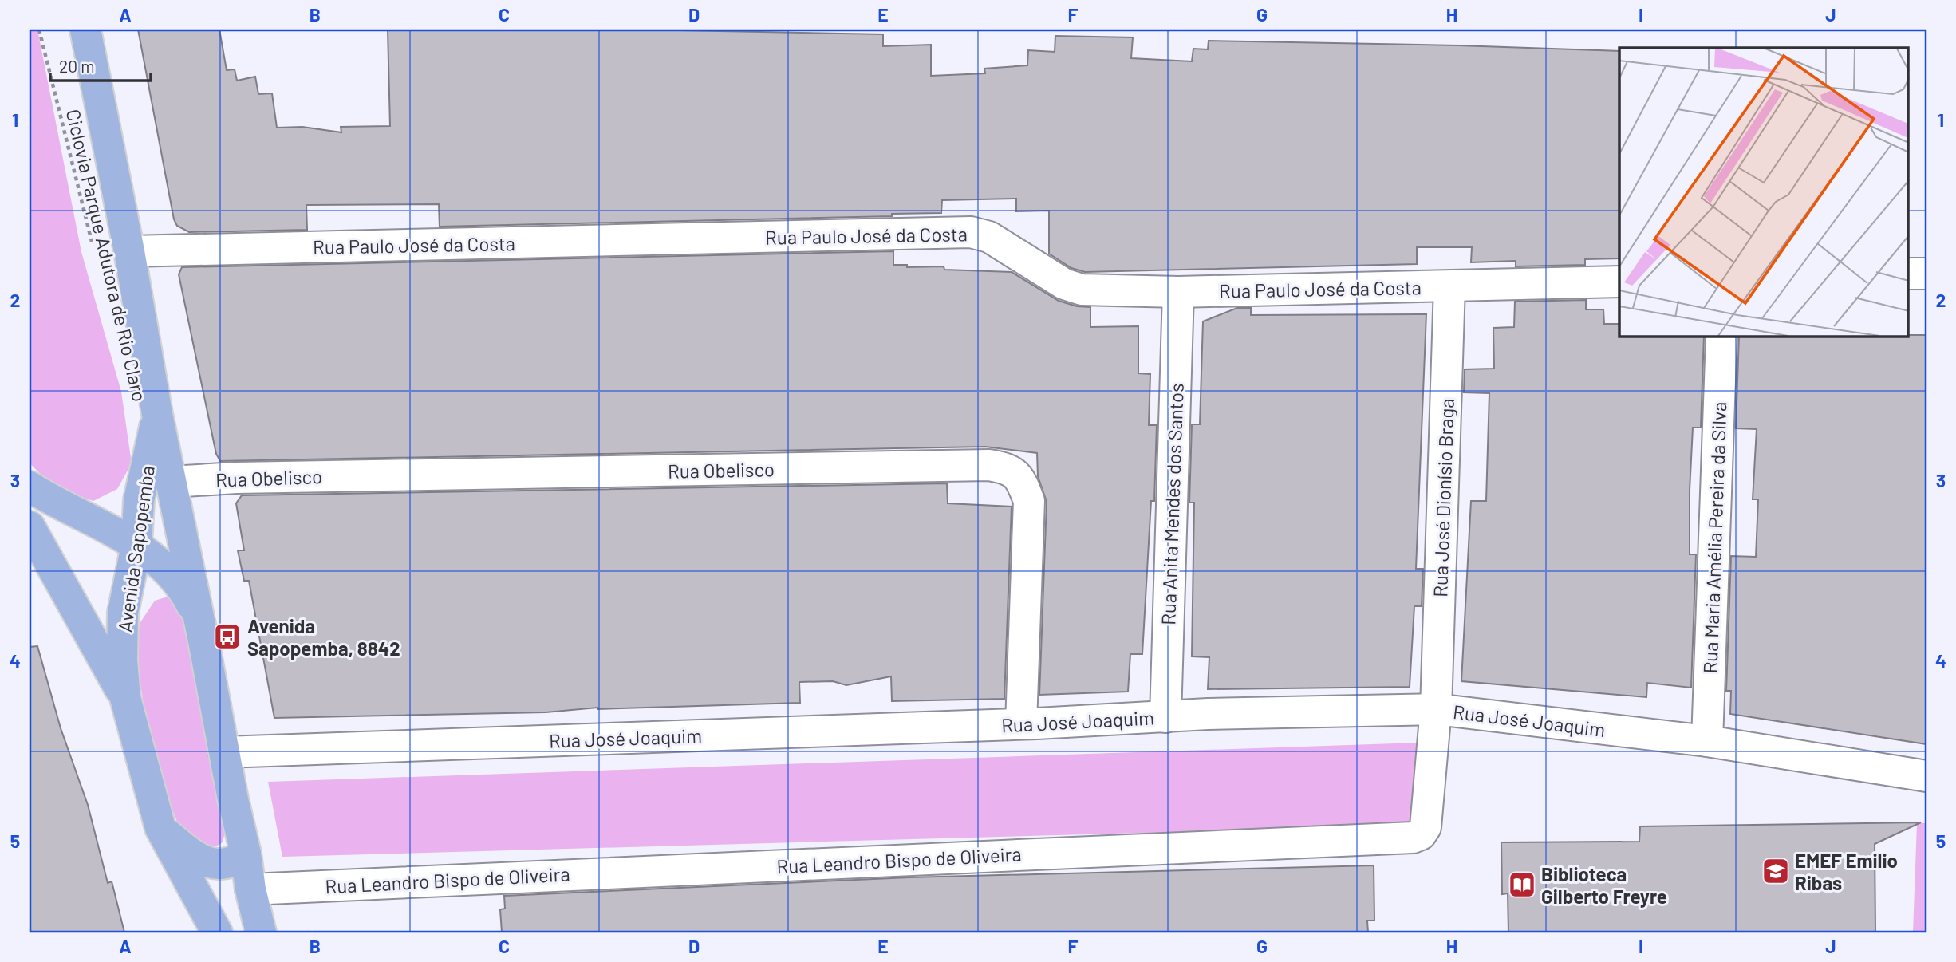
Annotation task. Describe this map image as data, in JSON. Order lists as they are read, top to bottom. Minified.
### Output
{"streets":{"main road":["Avenida Sapopemba"],"street":["Rua Paulo José da Costa","Rua Obelisco","Rua José Dionísio Braga","Rua Anita Mendes dos Santos","Rua Maria Amélia Pereira da Silva","Rua José Joaquim","Rua Leandro Bispo de Oliveira"],"path":["Ciclovia Parque Adutora de Rio Claro"]},"crossings":[["Rua Paulo José da Costa","Rua José Dionísio Braga"],["Rua Paulo José da Costa","Rua Anita Mendes dos Santos"],["Rua Paulo José da Costa","Avenida Sapopemba"],["Rua Obelisco","Avenida Sapopemba"],["Rua Obelisco","Rua José Joaquim"],["Rua José Dionísio Braga","Rua José Joaquim"],["Rua José Dionísio Braga","Rua Leandro Bispo de Oliveira"],["Rua Anita Mendes dos Santos","Rua José Joaquim"],["Rua Maria Amélia Pereira da Silva","Rua José Joaquim"],["Avenida Sapopemba","Rua José Joaquim"],["Avenida Sapopemba","Rua Leandro Bispo de Oliveira"],["Rua José Joaquim","Rua Leandro Bispo de Oliveira"]],"places":{"bus stop":["Avenida Sapopemba, 8842"],"school or university":["EMEF Emilio Ribas"],"library":["Biblioteca Gilberto Freyre"]},"scale_bar":"20 m","grid":{"columns":["A","B","C","D","E","F","G","H","I","J"],"rows":["1","2","3","4","5"]}}
